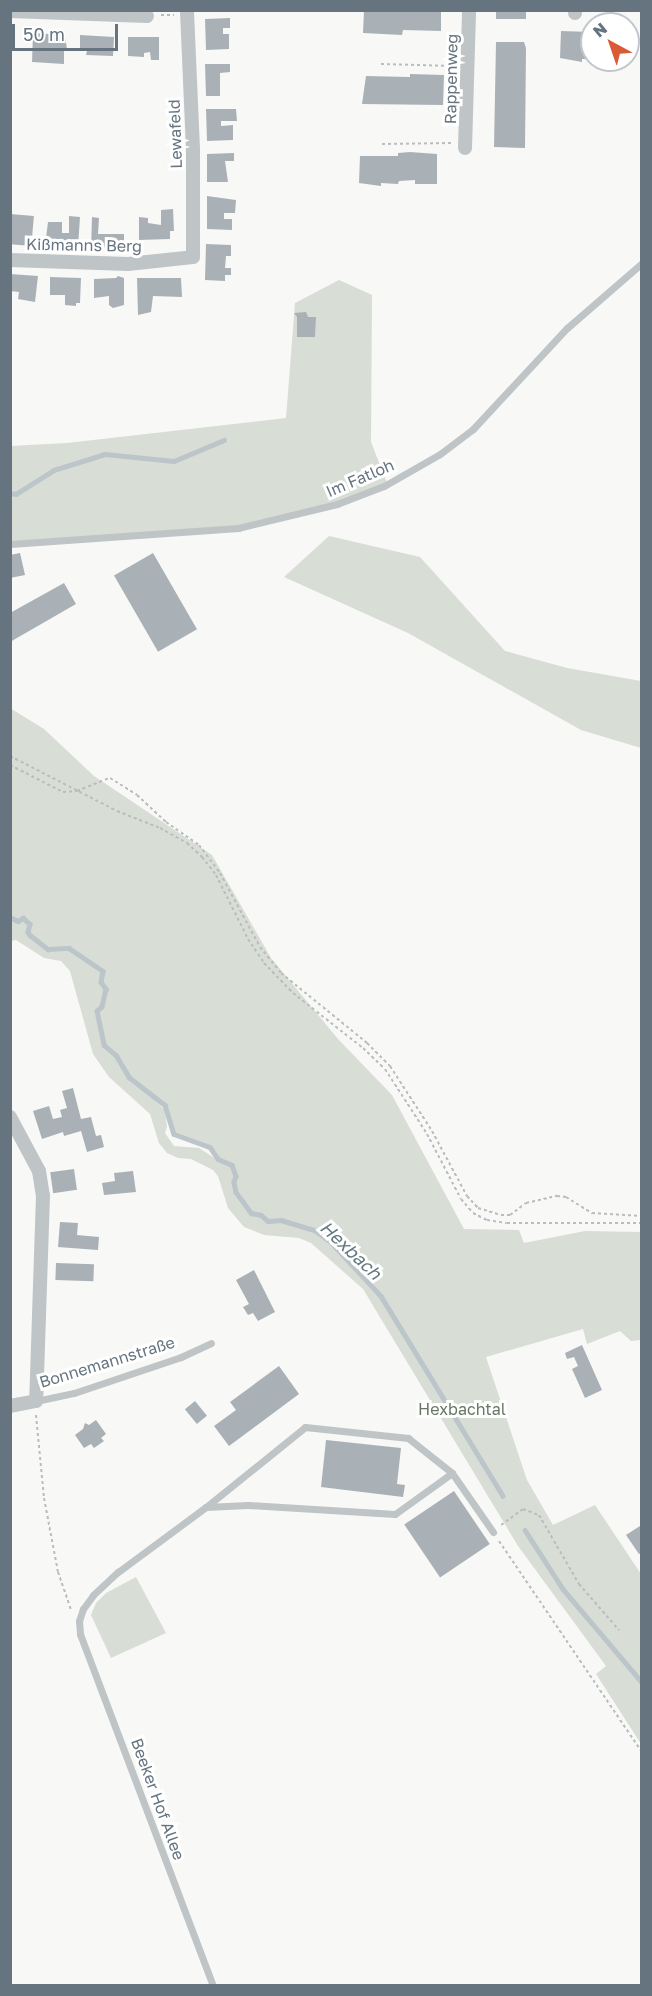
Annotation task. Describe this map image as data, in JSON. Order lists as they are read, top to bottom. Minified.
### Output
{"streets":{"street":["Rappenweg","Lewafeld","Kißmanns Berg","Bonnemannstraße"],"lane":["Im Fatloh","Beeker Hof Allee"]},"crossings":[["Lewafeld","Kißmanns Berg"]],"water":["Hexbach"],"parks":["Hexbachtal"],"scale_bar":"50 m","north":"top left"}
